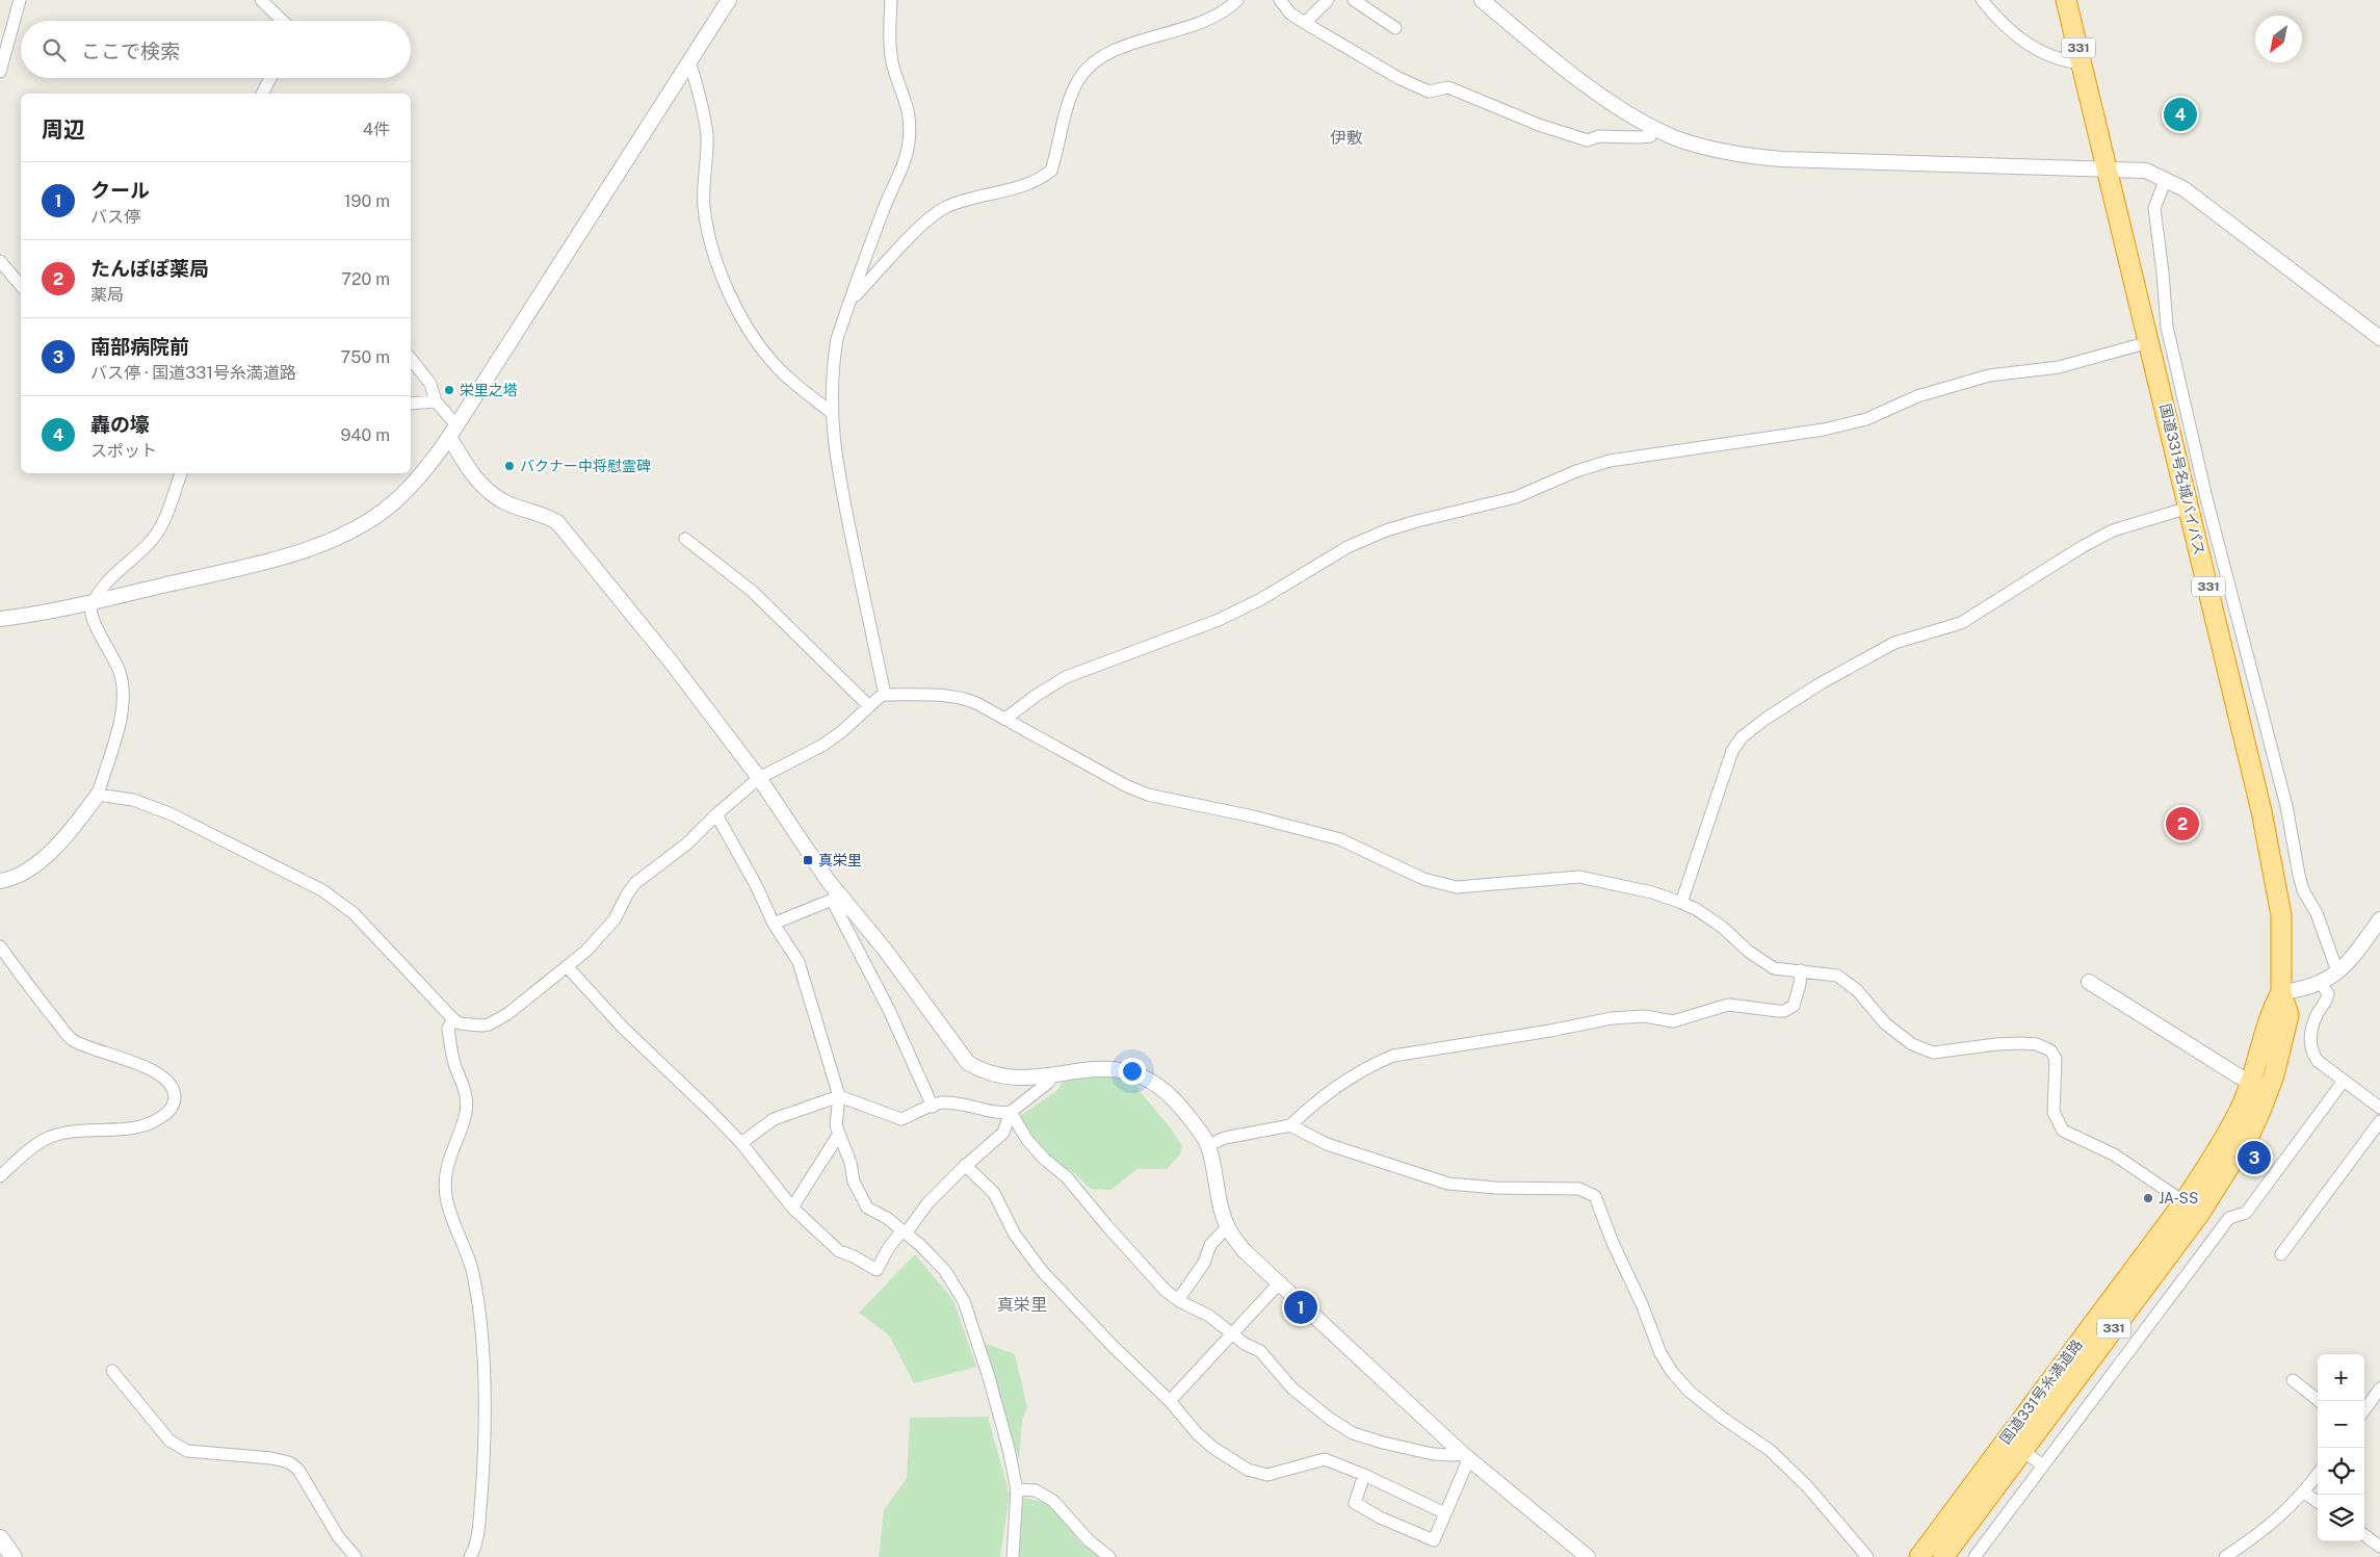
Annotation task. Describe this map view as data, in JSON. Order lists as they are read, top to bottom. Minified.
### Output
{"streets":{"highway":["331","国道331号名城バイパス","国道331号糸満道路"]},"crossings":[["国道331号名城バイパス","国道331号糸満道路"]],"districts":["伊敷","真栄里"],"places":{"other":["栄里之塔","バクナー中将慰霊碑","JA-SS"],"transit":["真栄里"]},"north":"bottom left","page":{"search":"ここで検索","heading":["周辺","4件"],"pins":["4","2","3","1"],"list":[{"mark":"1","name":"クール","note":"バス停","value":"190 m"},{"mark":"2","name":"たんぽぽ薬局","note":"薬局","value":"720 m"},{"mark":"3","name":"南部病院前","note":"バス停 · 国道331号糸満道路","value":"750 m"},{"mark":"4","name":"轟の壕","note":"スポット","value":"940 m"}],"map_buttons":["+","−"]}}
